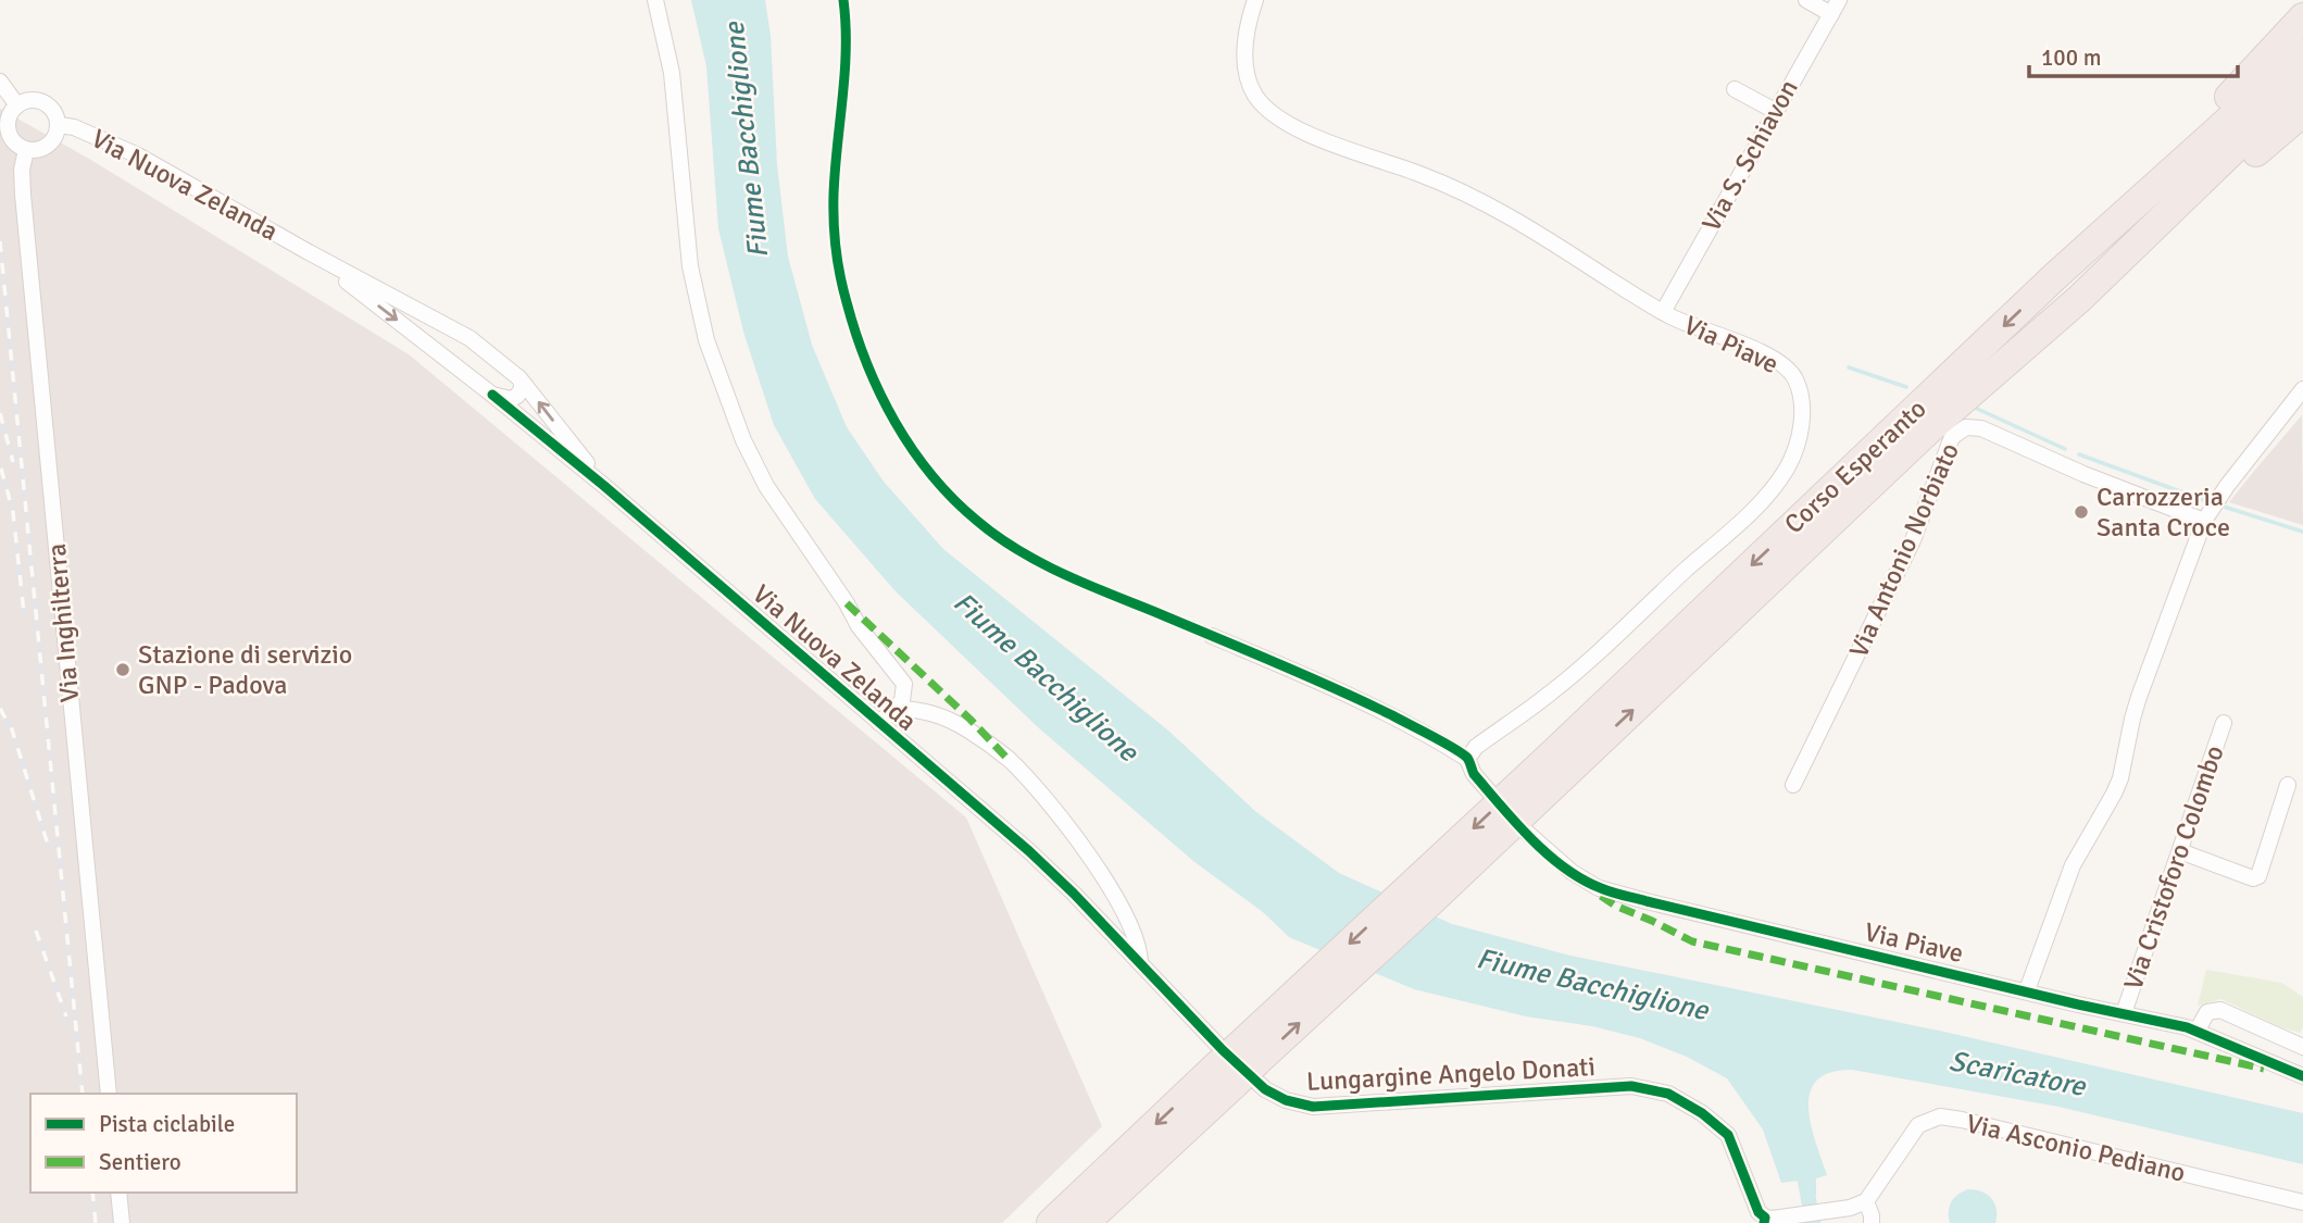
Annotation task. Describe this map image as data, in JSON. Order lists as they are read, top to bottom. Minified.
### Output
{"streets":{"highway":["Corso Esperanto"],"street":["Via S. Schiavon","Via Nuova Zelanda","Via Piave","Via Antonio Norbiato","Via Inghilterra","Via Cristoforo Colombo","Lungargine Angelo Donati","Via Asconio Pediano"]},"crossings":[["Via S. Schiavon","Via Piave"],["Via Nuova Zelanda","Via Inghilterra"],["Via Nuova Zelanda","Lungargine Angelo Donati"],["Via Piave","Via Cristoforo Colombo"]],"water":["Fiume Bacchiglione","Scaricatore"],"places":["Carrozzeria Santa Croce","Stazione di servizio GNP - Padova"],"legend":["Pista ciclabile","Sentiero"],"scale_bar":"100 m"}
